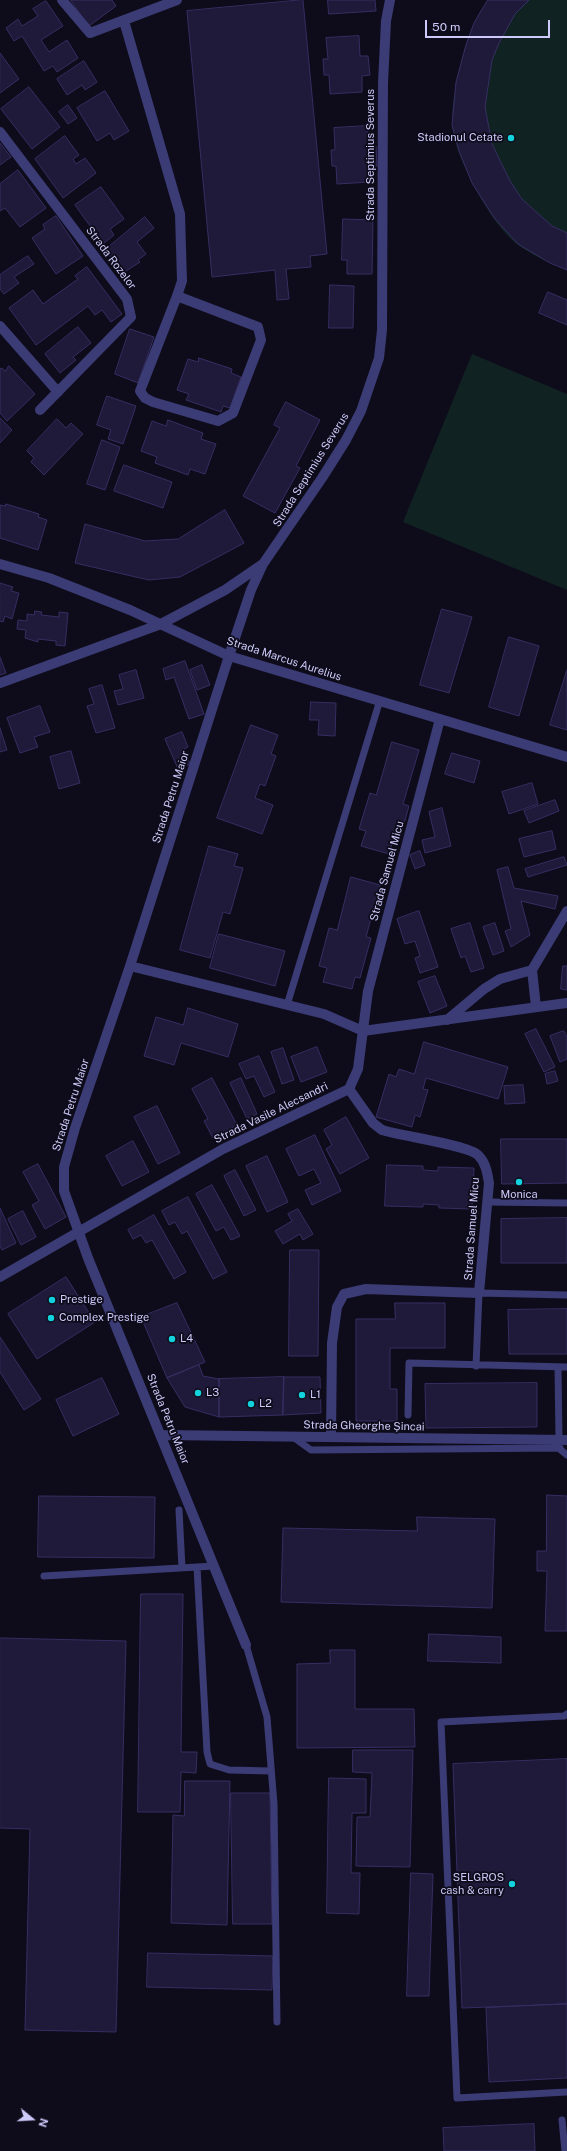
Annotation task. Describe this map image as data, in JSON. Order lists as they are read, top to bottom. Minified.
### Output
{"streets":{"street":["Strada Septimius Severus","Strada Rozelor","Strada Marcus Aurelius","Strada Petru Maior","Strada Samuel Micu","Strada Vasile Alecsandri","Strada Gheorghe Șincai"]},"crossings":[["Strada Septimius Severus","Strada Marcus Aurelius"],["Strada Septimius Severus","Strada Petru Maior"],["Strada Marcus Aurelius","Strada Petru Maior"],["Strada Marcus Aurelius","Strada Samuel Micu"],["Strada Petru Maior","Strada Vasile Alecsandri"],["Strada Petru Maior","Strada Gheorghe Șincai"],["Strada Samuel Micu","Strada Vasile Alecsandri"]],"places":["Stadionul Cetate","Monica","Prestige","Complex Prestige","L4","L3","L1","L2","SELGROS cash & carry"],"scale_bar":"50 m","north":"right"}
